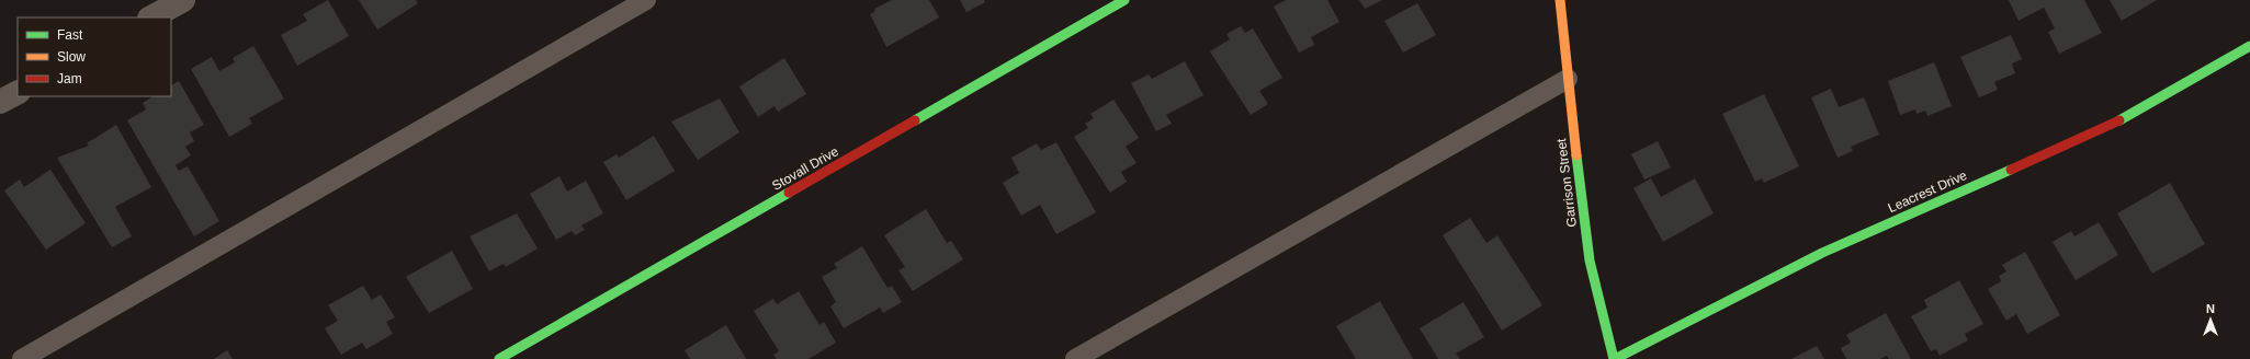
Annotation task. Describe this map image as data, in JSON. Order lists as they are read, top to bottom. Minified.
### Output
{"streets":{"street":["Stovall Drive","Garrison Street","Leacrest Drive"]},"crossings":[["Garrison Street","Leacrest Drive"]],"legend":["Fast","Slow","Jam"],"north":"top"}
